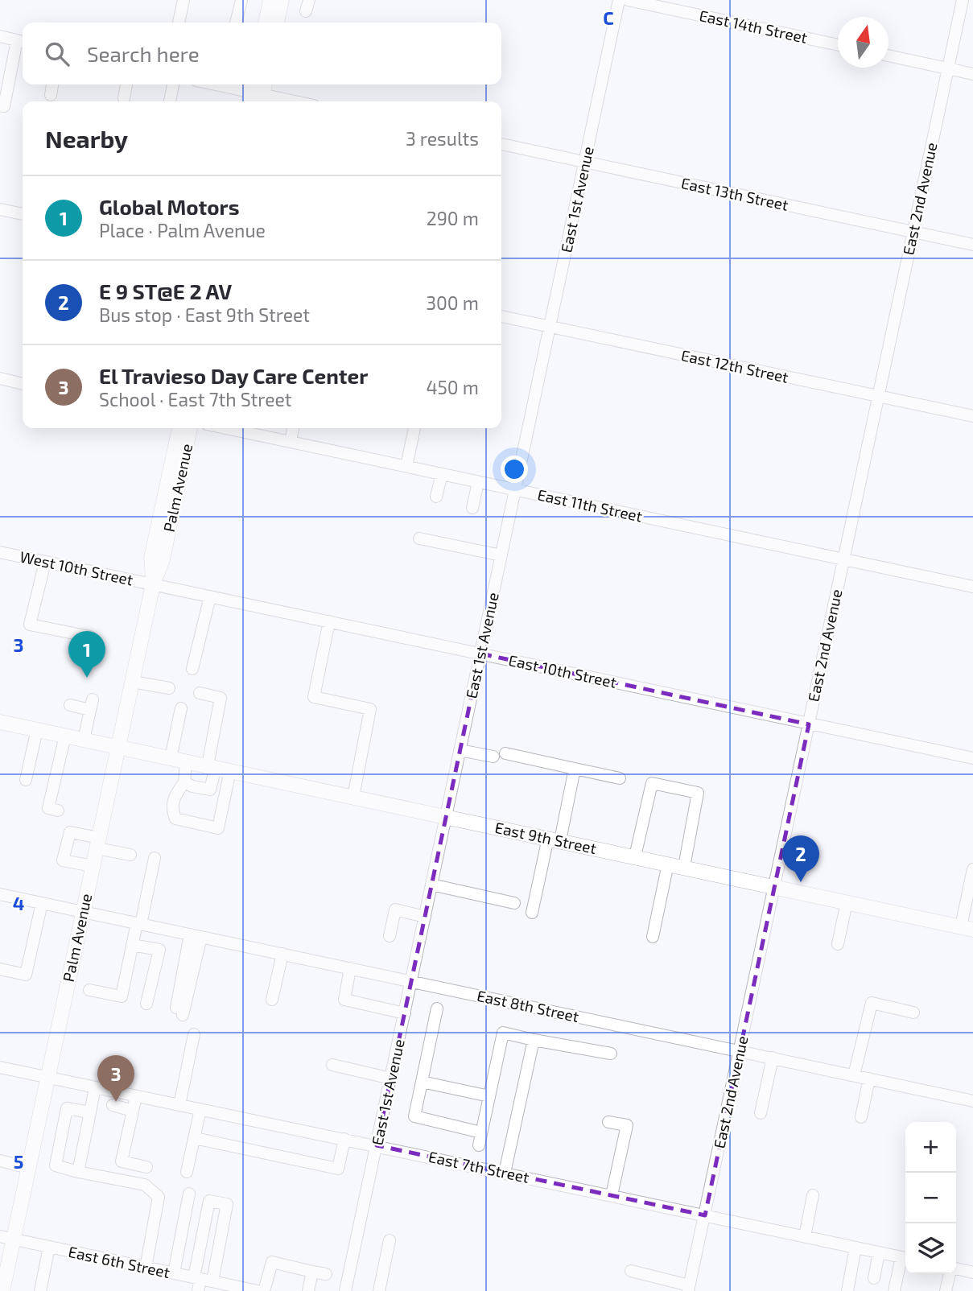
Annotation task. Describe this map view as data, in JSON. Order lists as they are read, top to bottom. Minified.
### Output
{"streets":{"main road":["Palm Avenue","East 9th Street"],"street":["East 14th Street","East 13th Street","East 2nd Avenue","East 1st Avenue","East 12th Street","East 11th Street","West 10th Street","East 10th Street","East 8th Street","East 7th Street","East 6th Street"]},"crossings":[["East 13th Street","East 2nd Avenue"],["East 13th Street","East 1st Avenue"],["East 2nd Avenue","East 12th Street"],["East 2nd Avenue","East 11th Street"],["East 2nd Avenue","East 10th Street"],["East 2nd Avenue","East 9th Street"],["East 2nd Avenue","East 8th Street"],["East 2nd Avenue","East 7th Street"],["East 1st Avenue","East 12th Street"],["East 1st Avenue","East 11th Street"],["East 1st Avenue","East 10th Street"],["East 1st Avenue","East 9th Street"],["East 1st Avenue","East 8th Street"],["East 1st Avenue","East 7th Street"],["Palm Avenue","West 10th Street"],["Palm Avenue","East 10th Street"],["Palm Avenue","East 9th Street"],["Palm Avenue","East 8th Street"],["Palm Avenue","East 7th Street"],["Palm Avenue","East 6th Street"],["West 10th Street","East 10th Street"]],"north":"top","page":{"search":"Search here","heading":["Nearby","3 results"],"list":[{"mark":"1","name":"Global Motors","note":"Place · Palm Avenue","value":"290 m"},{"mark":"2","name":"E 9 ST@E 2 AV","note":"Bus stop · East 9th Street","value":"300 m"},{"mark":"3","name":"El Travieso Day Care Center","note":"School · East 7th Street","value":"450 m"}],"pins":["1","2","3"],"map_buttons":["+","−"]},"grid":{"columns":["C"],"rows":["3","4","5"]}}
